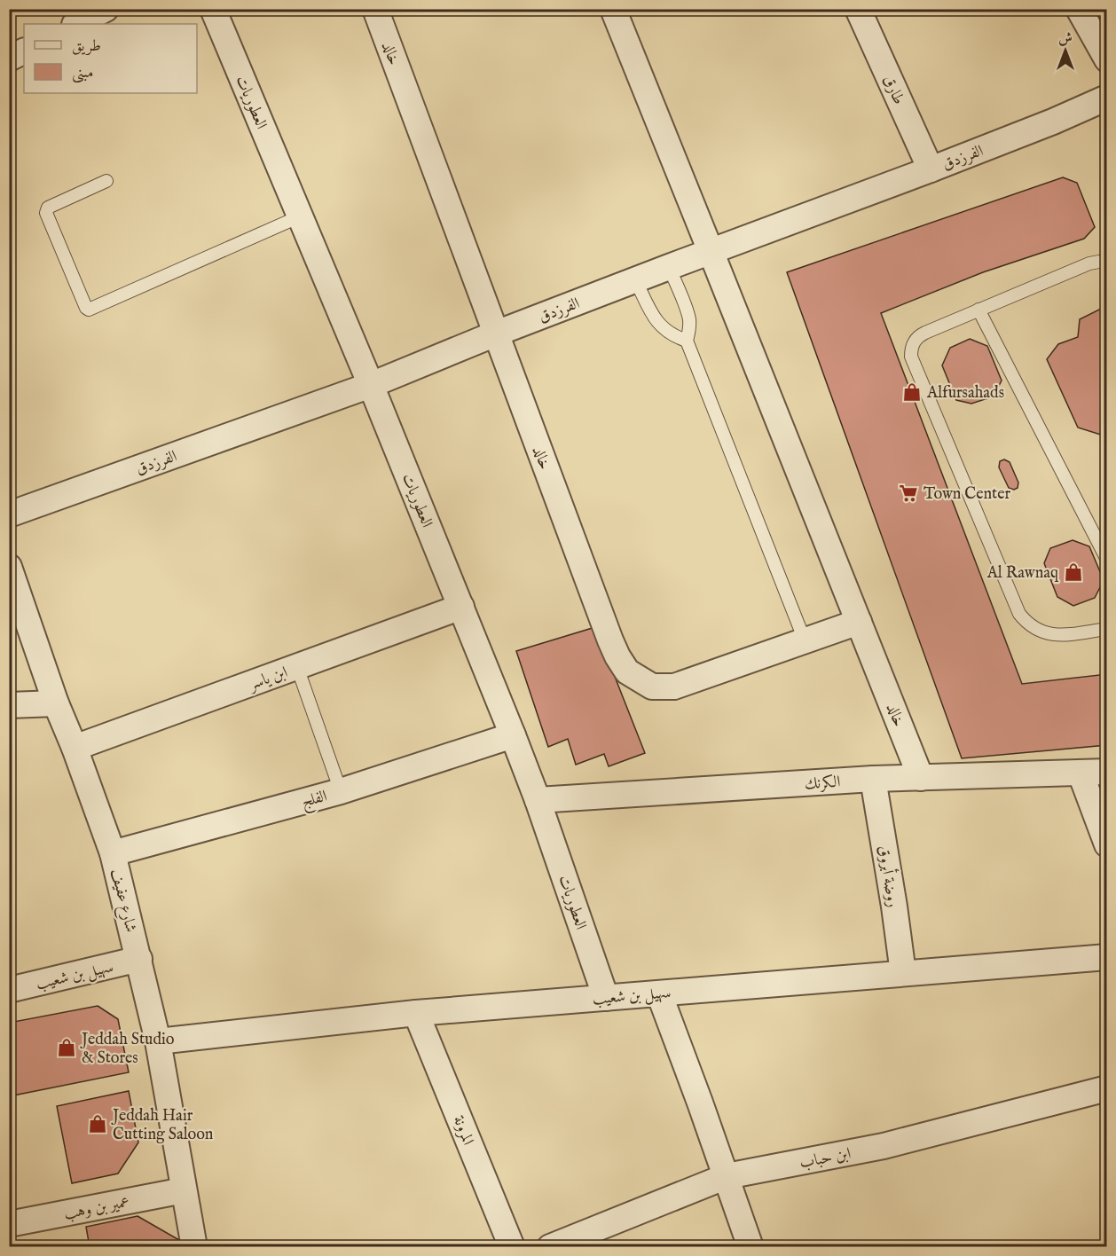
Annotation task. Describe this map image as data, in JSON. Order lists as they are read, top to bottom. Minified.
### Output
{"streets":{"street":["خالد","طارق","العطوريات","الفرزدق","ابن ياسر","الكرنك","الفلج","روضة أبروق","شارع عفيف","سهيل بن شعيب","المرونة","ابن حباب","عمير بن وهب"]},"crossings":[["خالد","الفرزدق"],["خالد","الكرنك"],["طارق","الفرزدق"],["العطوريات","الفرزدق"],["العطوريات","ابن ياسر"],["العطوريات","الكرنك"],["العطوريات","الفلج"],["العطوريات","سهيل بن شعيب"],["ابن ياسر","شارع عفيف"],["الكرنك","روضة أبروق"],["الفلج","شارع عفيف"],["روضة أبروق","سهيل بن شعيب"],["شارع عفيف","سهيل بن شعيب"],["شارع عفيف","عمير بن وهب"],["سهيل بن شعيب","المرونة"]],"places":{"shop":["Alfursahads","Al Rawnaq","Jeddah Studio & Stores","Jeddah Hair Cutting Saloon"],"supermarket":["Town Center"]},"legend":["طريق","مبنى"],"north":"top"}
